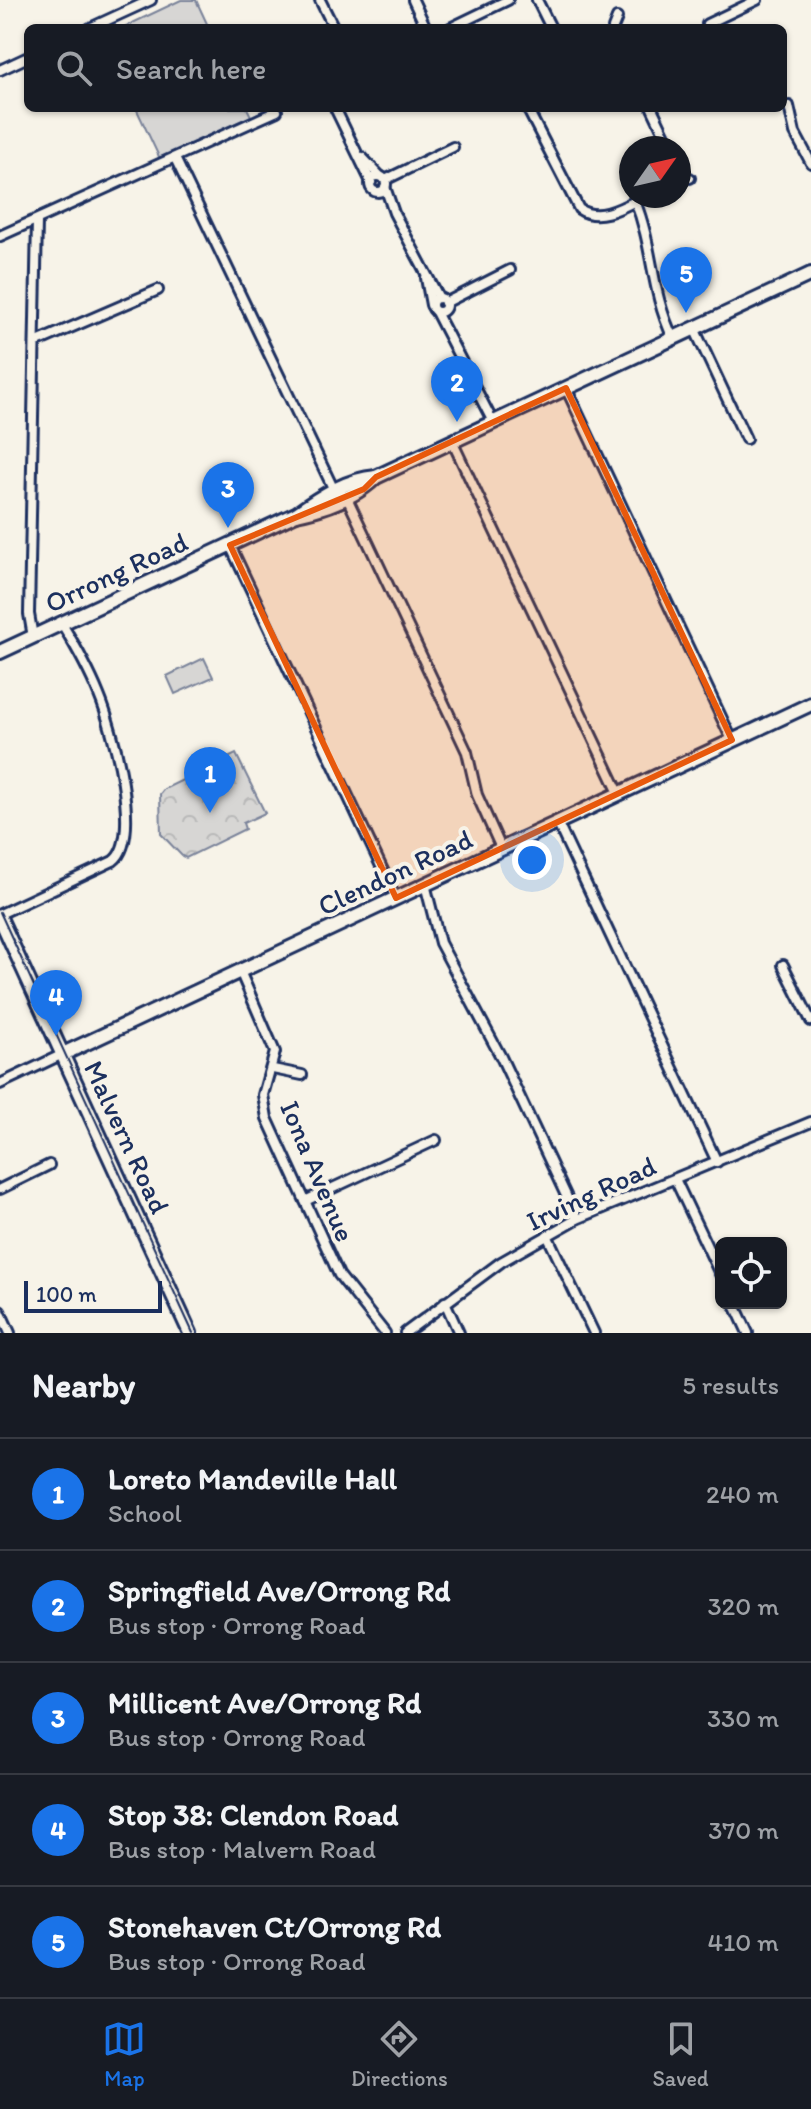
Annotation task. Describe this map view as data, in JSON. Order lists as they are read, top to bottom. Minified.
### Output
{"streets":{"main road":["Orrong Road","Clendon Road","Malvern Road"],"street":["Iona Avenue","Irving Road"]},"crossings":[["Clendon Road","Malvern Road"],["Clendon Road","Iona Avenue"]],"scale_bar":"100 m","north":"top right","page":{"search":"Search here","pins":["5","2","3","1","4"],"scale":"100 m","heading":["Nearby","5 results"],"list":[{"mark":"1","name":"Loreto Mandeville Hall","note":"School","value":"240 m"},{"mark":"2","name":"Springfield Ave/Orrong Rd","note":"Bus stop · Orrong Road","value":"320 m"},{"mark":"3","name":"Millicent Ave/Orrong Rd","note":"Bus stop · Orrong Road","value":"330 m"},{"mark":"4","name":"Stop 38: Clendon Road","note":"Bus stop · Malvern Road","value":"370 m"},{"mark":"5","name":"Stonehaven Ct/Orrong Rd","note":"Bus stop · Orrong Road","value":"410 m"}],"nav":["Map","Directions","Saved"]}}
